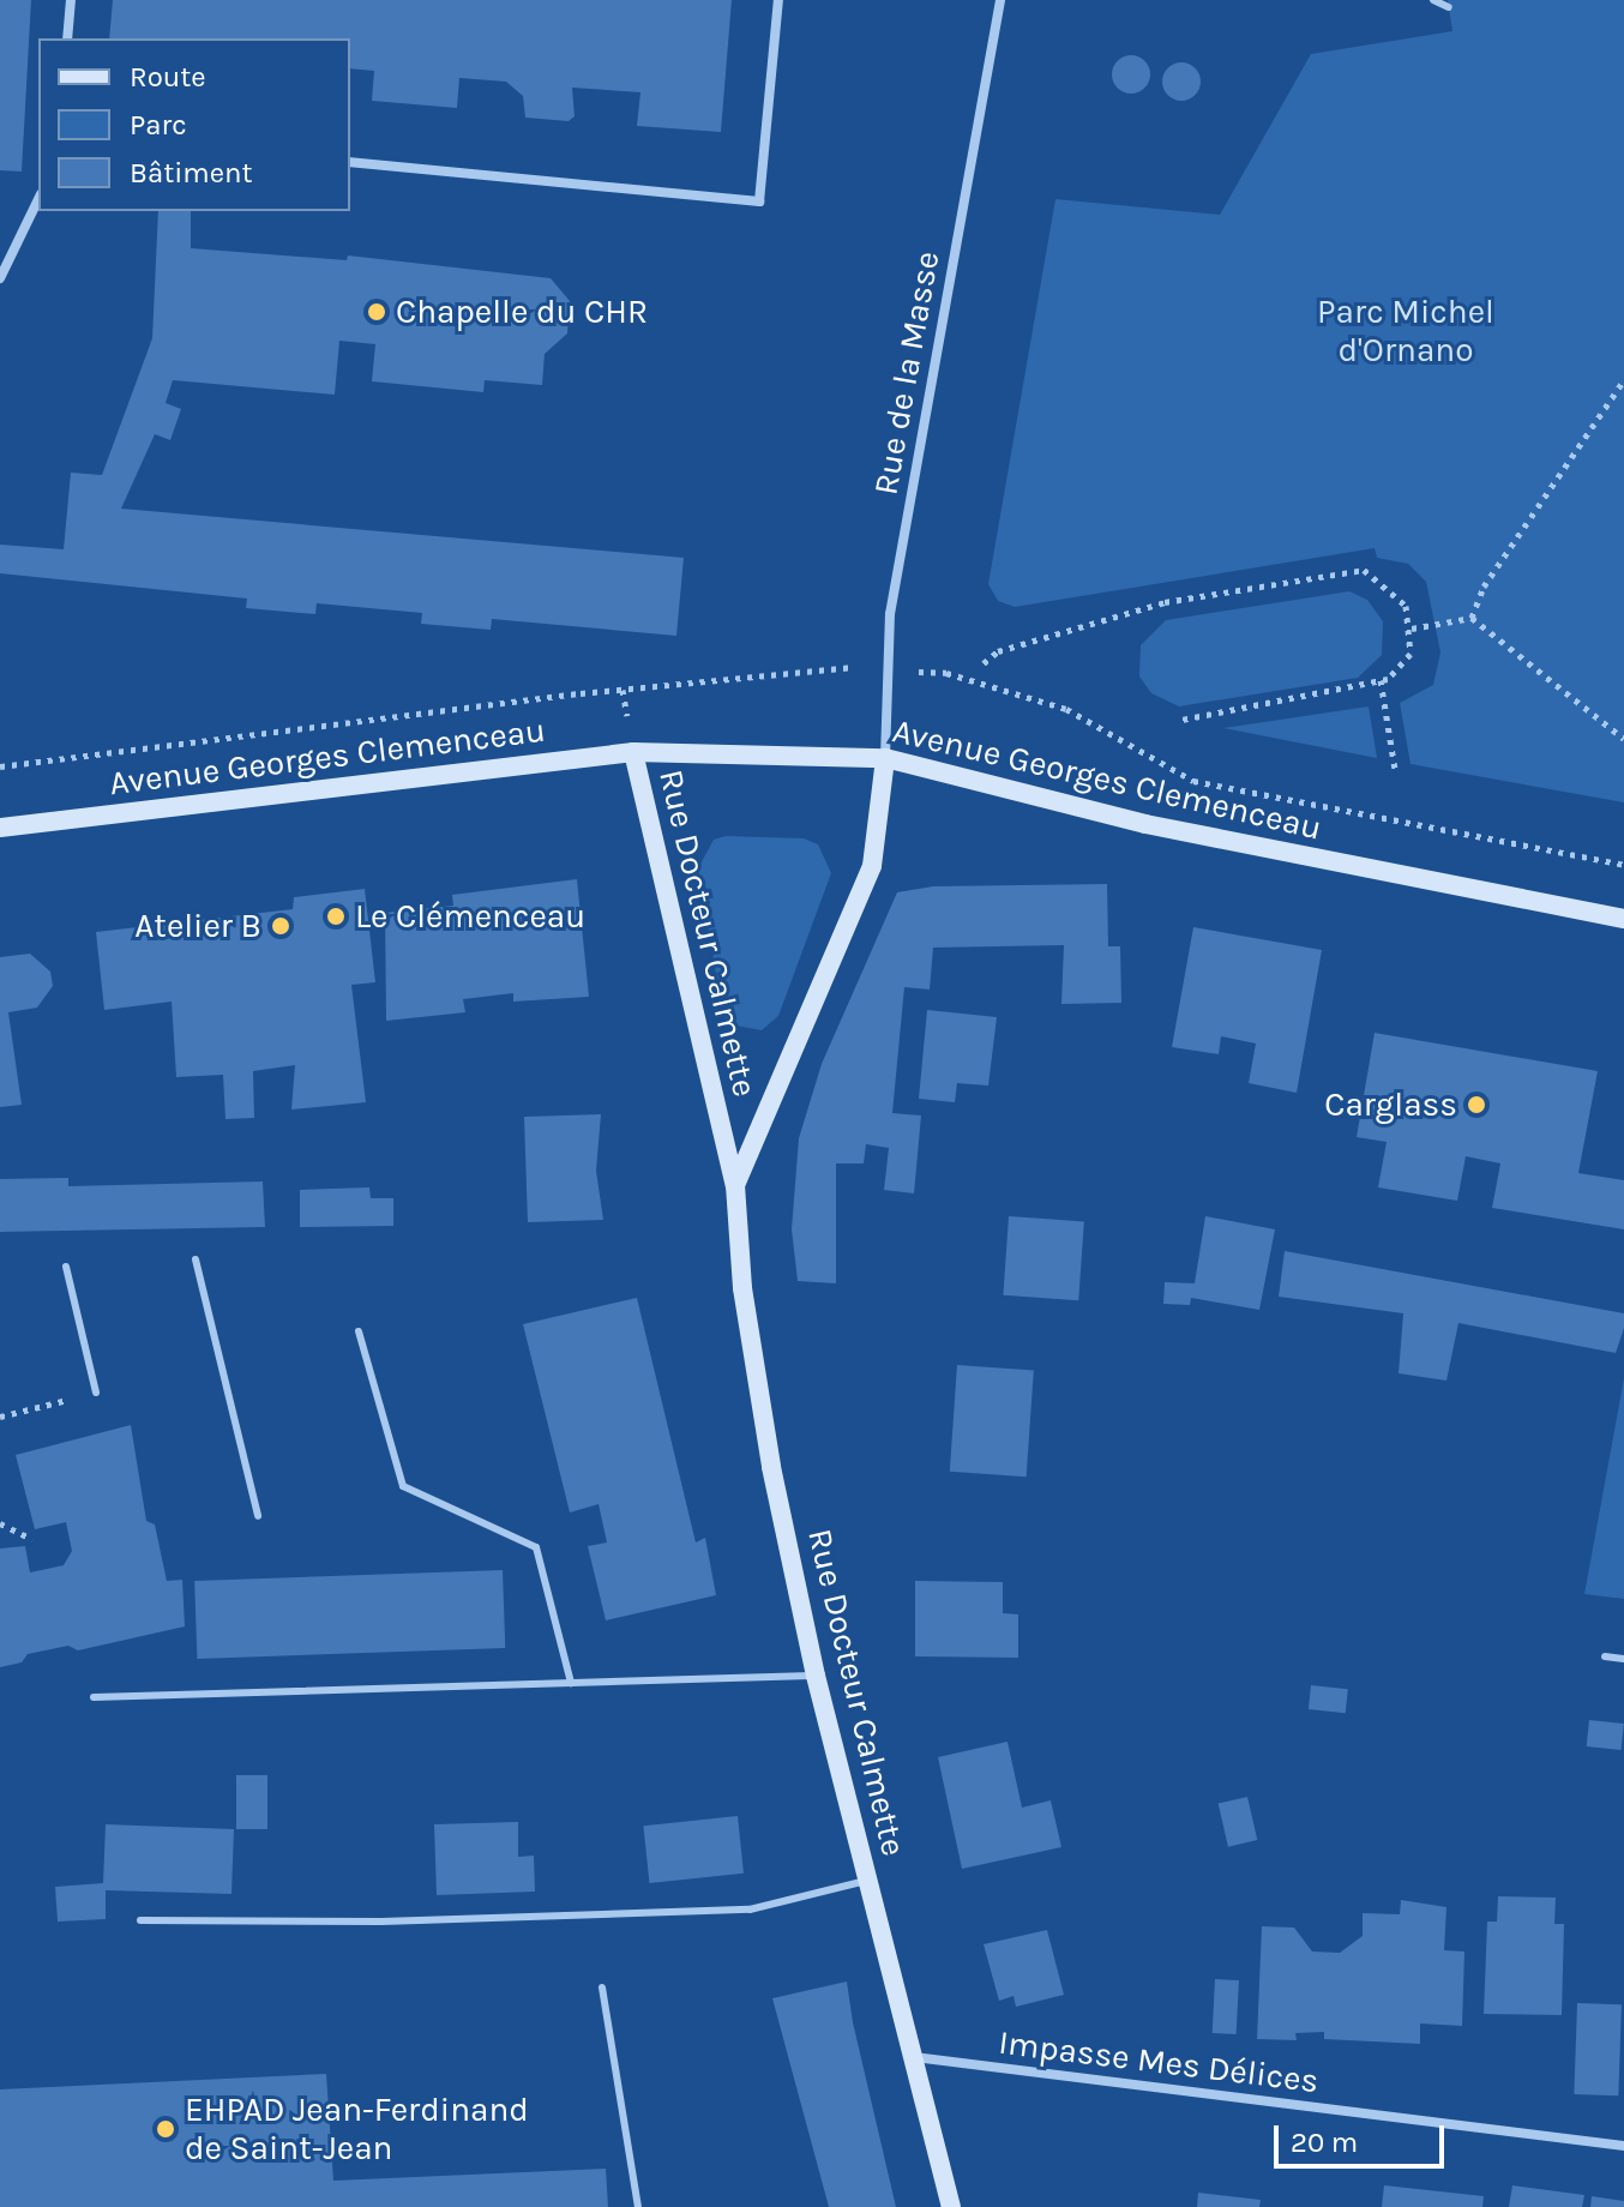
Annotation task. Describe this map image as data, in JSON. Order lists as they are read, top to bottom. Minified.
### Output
{"streets":{"street":["Rue de la Masse","Avenue Georges Clemenceau","Rue Docteur Calmette","Impasse Mes Délices"]},"crossings":[["Rue de la Masse","Avenue Georges Clemenceau"],["Rue de la Masse","Rue Docteur Calmette"],["Avenue Georges Clemenceau","Rue Docteur Calmette"],["Rue Docteur Calmette","Impasse Mes Délices"]],"parks":["Parc Michel d'Ornano"],"places":["Chapelle du CHR","Le Clémenceau","Atelier B","Carglass","EHPAD Jean-Ferdinand de Saint-Jean"],"legend":["Route","Parc","Bâtiment"],"scale_bar":"20 m"}
